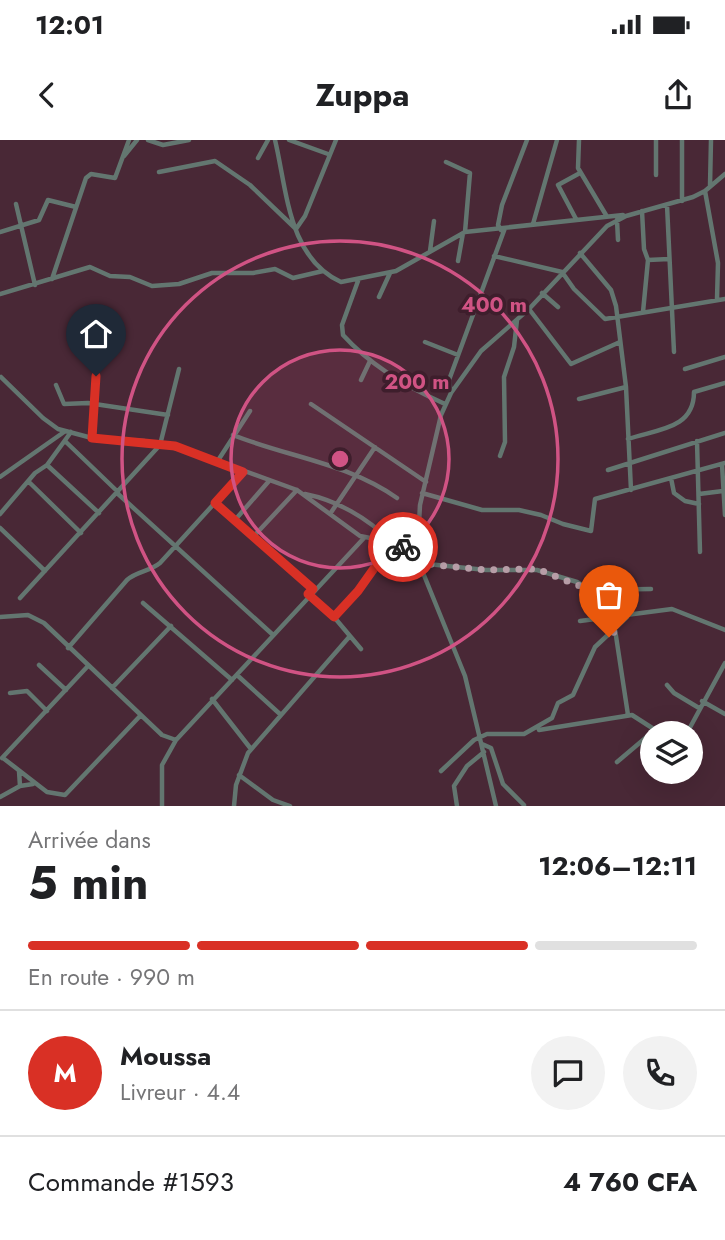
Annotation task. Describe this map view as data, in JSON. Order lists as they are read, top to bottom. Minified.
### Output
{"page":{"status":"12:01","header":"Zuppa","heading":["5 min","Arrivée dans","12:06–12:11"],"panel":["Moussa","Livreur · 4.4","Commande #1593","4 760 CFA"],"bar":"En route · 990 m","round":"M"},"rings":["400 m","200 m"]}
